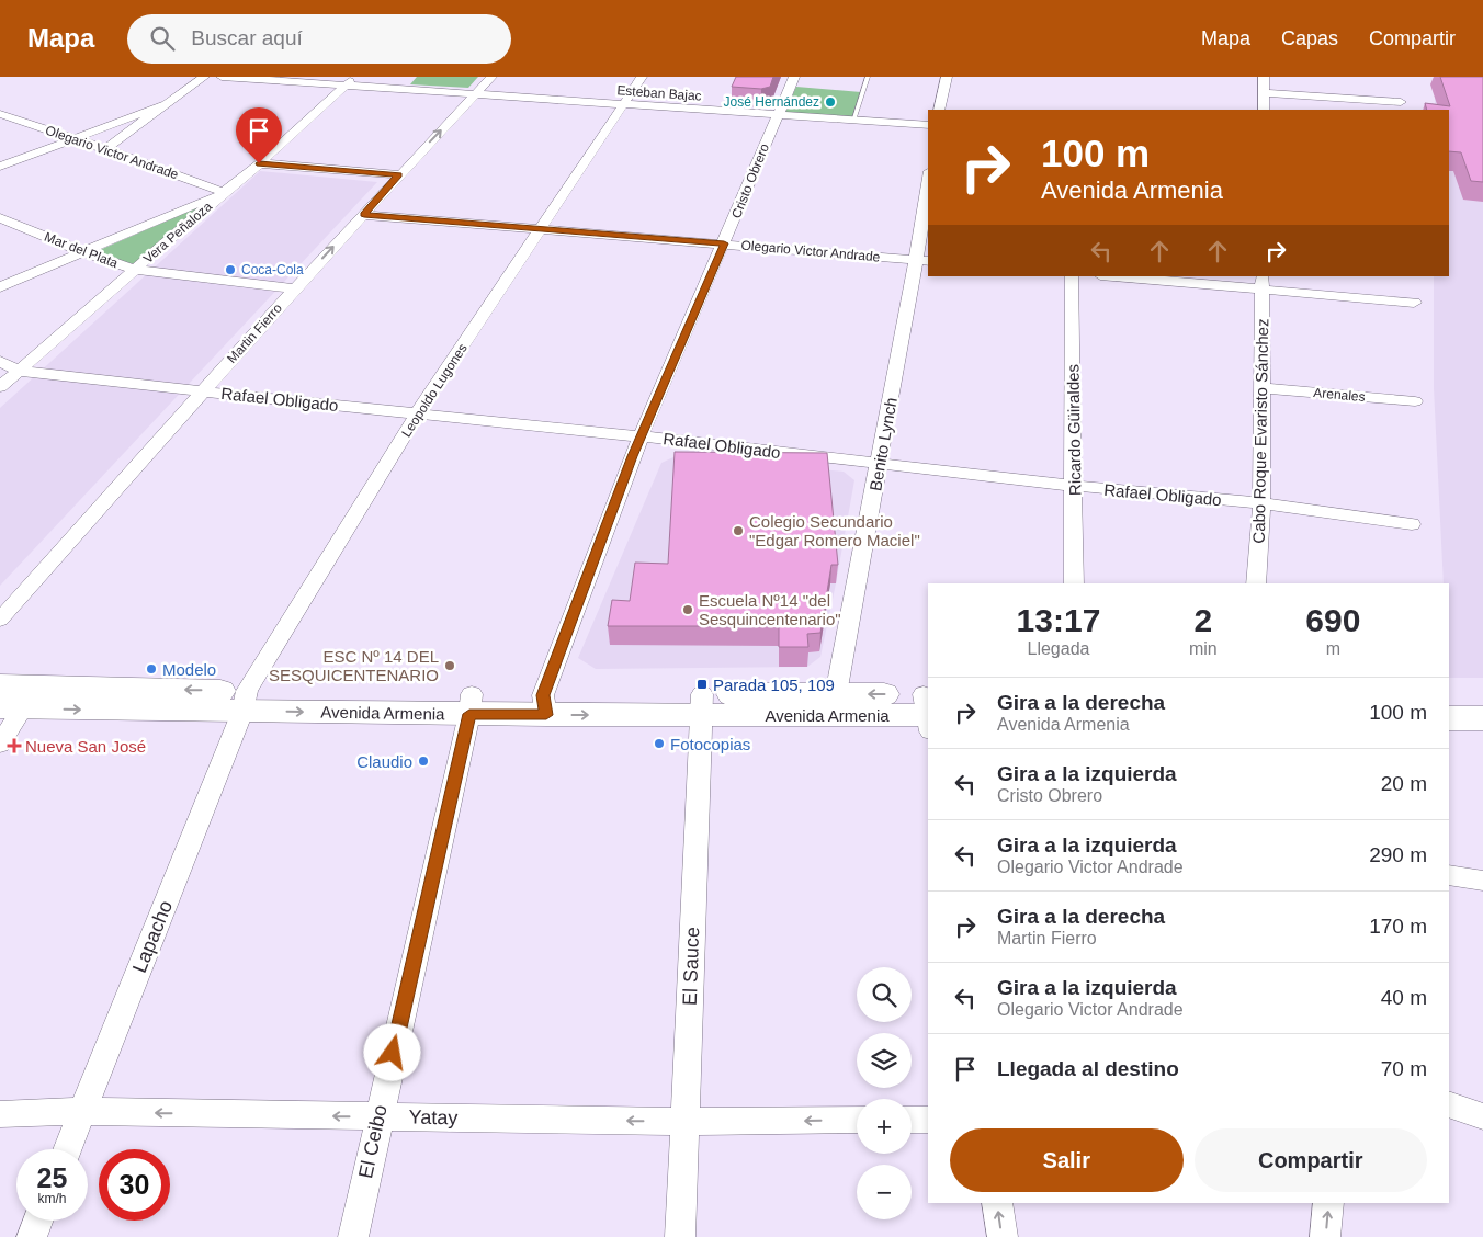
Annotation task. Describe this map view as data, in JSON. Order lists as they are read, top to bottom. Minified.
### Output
{"streets":{"main road":["Avenida Armenia"],"street":["Esteban Bajac","Olegario Victor Andrade","Cristo Obrero","Vera Peñaloza","Mar del Plata","Martin Fierro","Leopoldo Lugones","Arenales","Rafael Obligado","Ricardo Güiraldes","Cabo Roque Evaristo Sánchez","Benito Lynch","Lapacho","El Sauce","Yatay","El Ceibo"]},"crossings":[["Esteban Bajac","Cristo Obrero"],["Esteban Bajac","Vera Peñaloza"],["Esteban Bajac","Martin Fierro"],["Esteban Bajac","Leopoldo Lugones"],["Olegario Victor Andrade","Cristo Obrero"],["Olegario Victor Andrade","Vera Peñaloza"],["Olegario Victor Andrade","Martin Fierro"],["Olegario Victor Andrade","Leopoldo Lugones"],["Olegario Victor Andrade","Benito Lynch"],["Cristo Obrero","Rafael Obligado"],["Cristo Obrero","Avenida Armenia"],["Vera Peñaloza","Mar del Plata"],["Vera Peñaloza","Rafael Obligado"],["Mar del Plata","Martin Fierro"],["Martin Fierro","Rafael Obligado"],["Leopoldo Lugones","Rafael Obligado"],["Leopoldo Lugones","Avenida Armenia"],["Leopoldo Lugones","Lapacho"],["Arenales","Cabo Roque Evaristo Sánchez"],["Rafael Obligado","Ricardo Güiraldes"],["Rafael Obligado","Cabo Roque Evaristo Sánchez"],["Rafael Obligado","Benito Lynch"],["Benito Lynch","Avenida Armenia"],["Avenida Armenia","Lapacho"],["Avenida Armenia","El Sauce"],["Avenida Armenia","El Ceibo"],["Lapacho","Yatay"],["El Sauce","Yatay"],["Yatay","El Ceibo"]],"one_way":["Yatay"],"places":{"other":["José Hernández","Coca-Cola","Colegio Secundario \"Edgar Romero Maciel\"","Escuela Nº14 \"del Sesquincentenario\"","ESC Nº 14 DEL SESQUICENTENARIO","Modelo","Fotocopias","Claudio"],"transit":["Parada 105, 109"],"health":["Nueva San José"]},"page":{"header":"Mapa","search":"Buscar aquí","nav":["Mapa","Capas","Compartir"],"turn":["100 m","Avenida Armenia"],"eta":["13:17","Llegada","2","min","690","m"],"list":[{"name":"Gira a la derecha","note":"Avenida Armenia","value":"100 m"},{"name":"Gira a la izquierda","note":"Cristo Obrero","value":"20 m"},{"name":"Gira a la izquierda","note":"Olegario Victor Andrade","value":"290 m"},{"name":"Gira a la derecha","note":"Martin Fierro","value":"170 m"},{"name":"Gira a la izquierda","note":"Olegario Victor Andrade","value":"40 m"},{"name":"Llegada al destino","value":"70 m"}],"map_buttons":["+","−"],"buttons":["Salir","Compartir"],"speed":"25 km/h","limit":"30"}}
